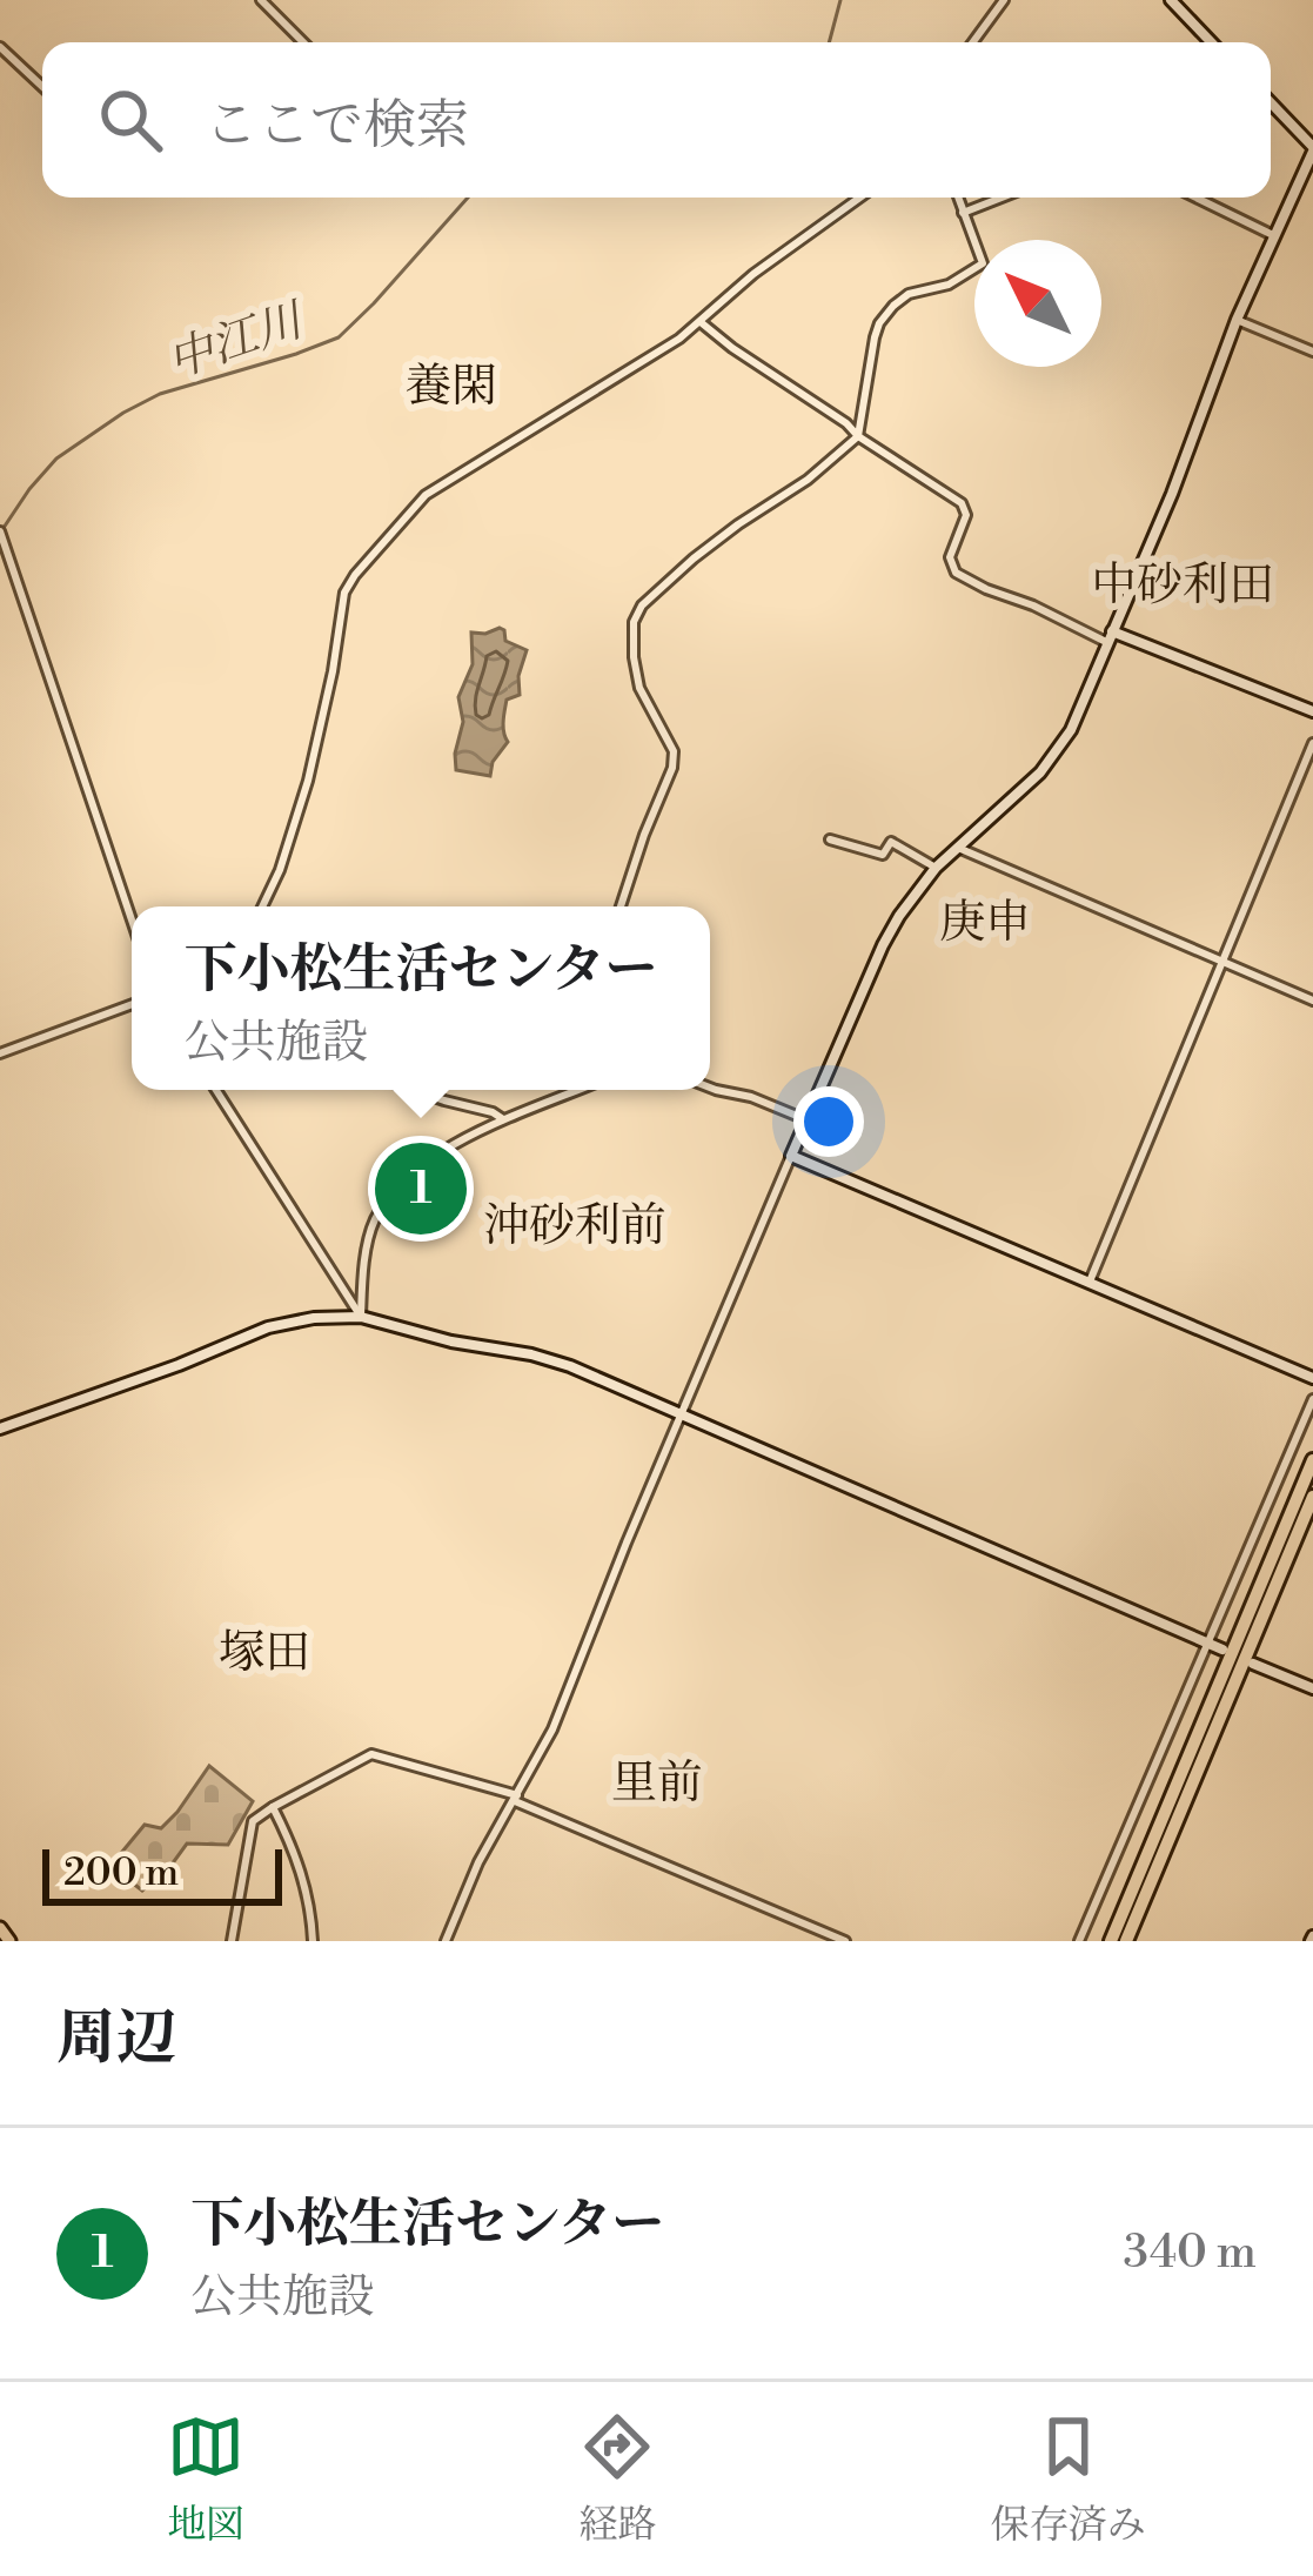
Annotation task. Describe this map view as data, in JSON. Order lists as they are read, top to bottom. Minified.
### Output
{"districts":["養閑","中砂利田","庚申","沖砂利前","塚田","里前"],"water":["中江川"],"scale_bar":"200 m","north":"top left","page":{"search":"ここで検索","popup":["下小松生活センター","公共施設"],"pins":"1","scale":"200 m","heading":"周辺","list":[{"mark":"1","name":"下小松生活センター","note":"公共施設","value":"340 m"}],"nav":["地図","経路","保存済み"]}}
